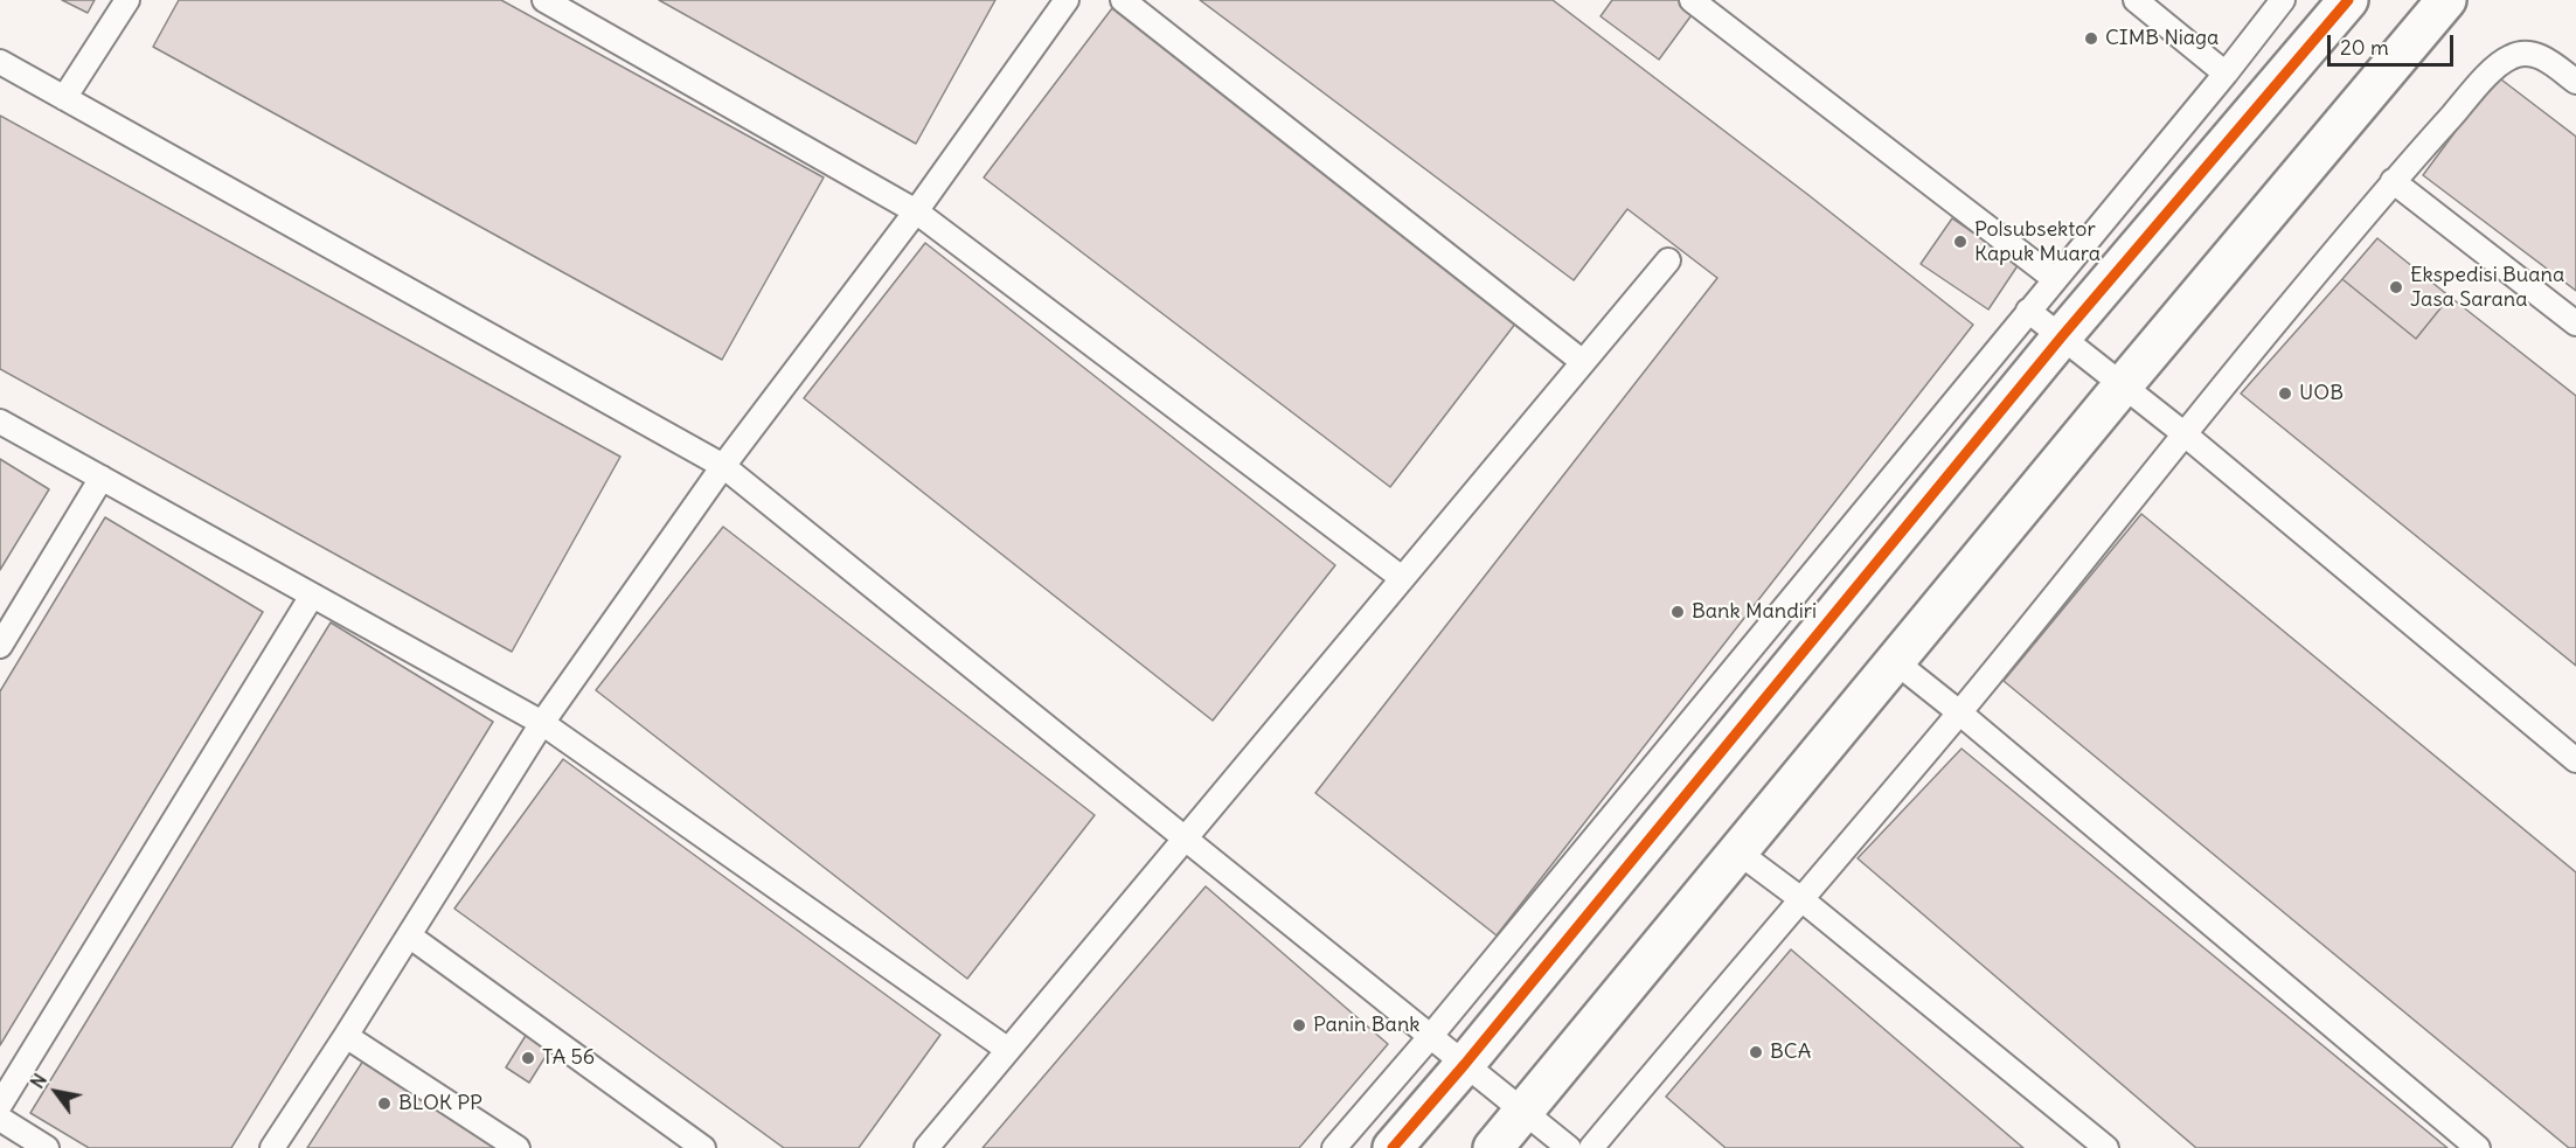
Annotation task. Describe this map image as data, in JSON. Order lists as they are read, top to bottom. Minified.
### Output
{"places":["CIMB Niaga","Polsubsektor Kapuk Muara","Ekspedisi Buana Jasa Sarana","UOB","Bank Mandiri","Panin Bank","BCA","TA 56","BLOK PP"],"scale_bar":"20 m","north":"top left"}
